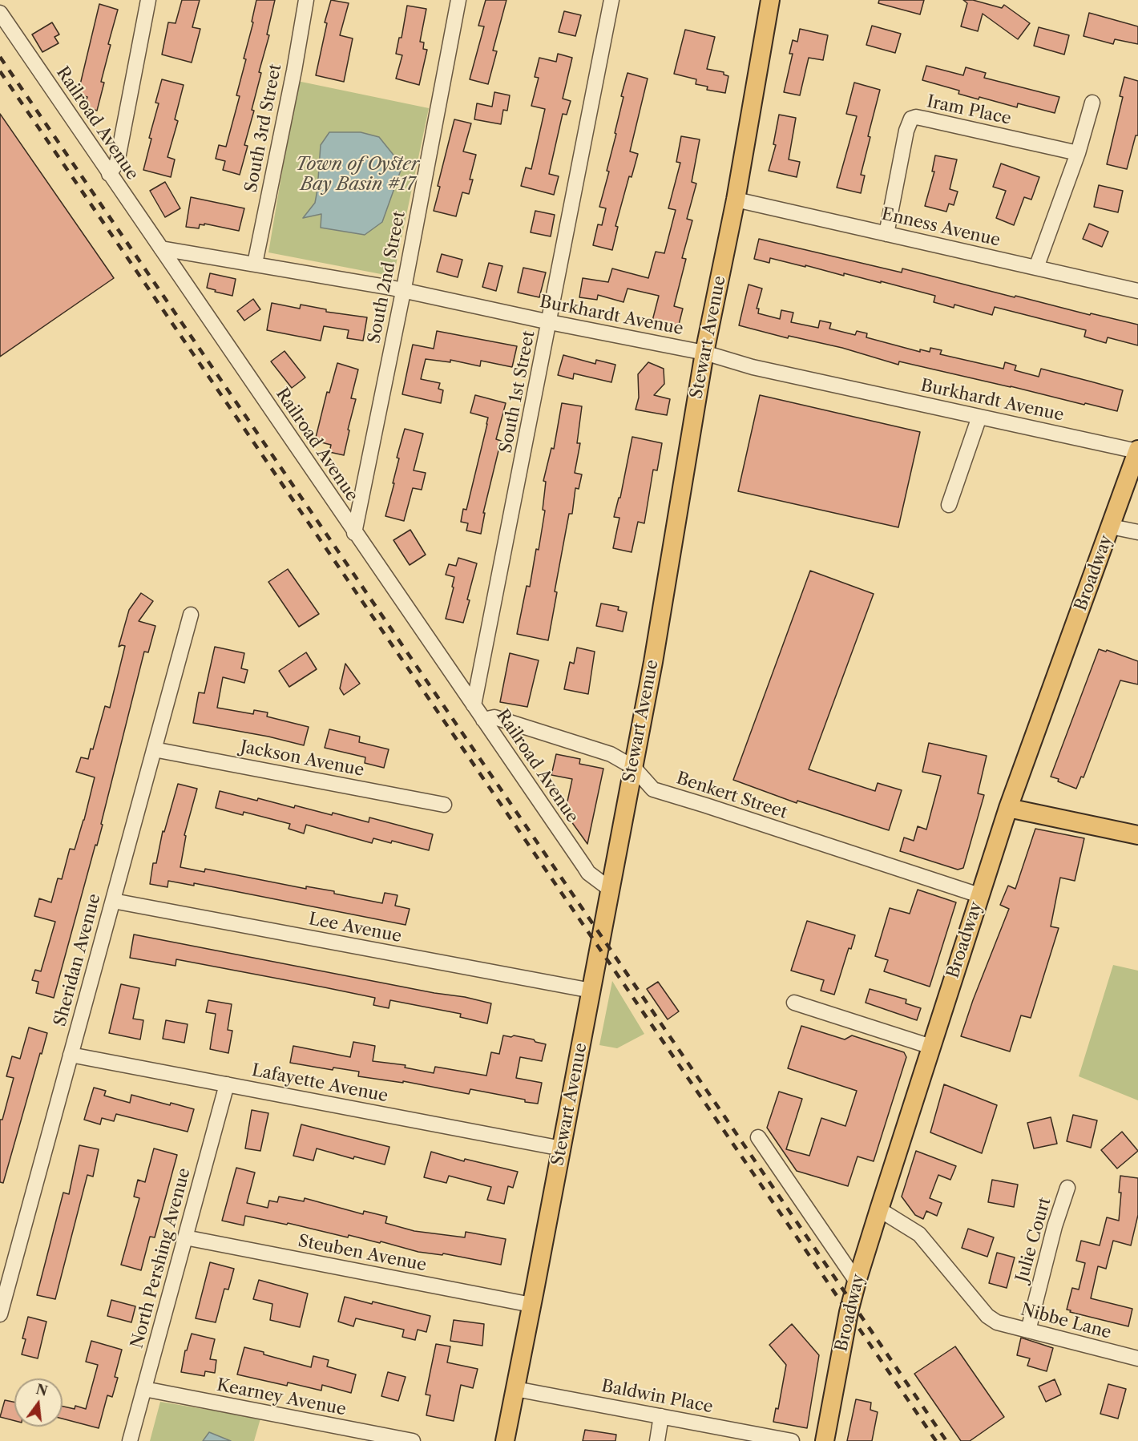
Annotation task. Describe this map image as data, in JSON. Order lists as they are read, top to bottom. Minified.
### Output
{"streets":{"main road":["Stewart Avenue","Broadway"],"street":["Iram Place","Railroad Avenue","South 3rd Street","Enness Avenue","South 2nd Street","Burkhardt Avenue","South 1st Street","Jackson Avenue","Benkert Street","Lee Avenue","Sheridan Avenue","Lafayette Avenue","Julie Court","Steuben Avenue","North Pershing Avenue","Nibbe Lane","Baldwin Place","Kearney Avenue"]},"crossings":[["Iram Place","Enness Avenue"],["Railroad Avenue","South 2nd Street"],["Railroad Avenue","Burkhardt Avenue"],["Railroad Avenue","Stewart Avenue"],["Railroad Avenue","South 1st Street"],["Railroad Avenue","Benkert Street"],["South 3rd Street","Burkhardt Avenue"],["Enness Avenue","Stewart Avenue"],["South 2nd Street","Burkhardt Avenue"],["Burkhardt Avenue","Stewart Avenue"],["Burkhardt Avenue","South 1st Street"],["Burkhardt Avenue","Broadway"],["Stewart Avenue","Benkert Street"],["Stewart Avenue","Lee Avenue"],["Stewart Avenue","Lafayette Avenue"],["Stewart Avenue","Steuben Avenue"],["Stewart Avenue","Baldwin Place"],["Broadway","Benkert Street"],["Broadway","Nibbe Lane"],["Jackson Avenue","Sheridan Avenue"],["Lee Avenue","Sheridan Avenue"],["Sheridan Avenue","Lafayette Avenue"],["Lafayette Avenue","North Pershing Avenue"],["Julie Court","Nibbe Lane"],["Steuben Avenue","North Pershing Avenue"],["North Pershing Avenue","Kearney Avenue"]],"water":["Town of Oyster Bay Basin #17"],"north":"top"}
